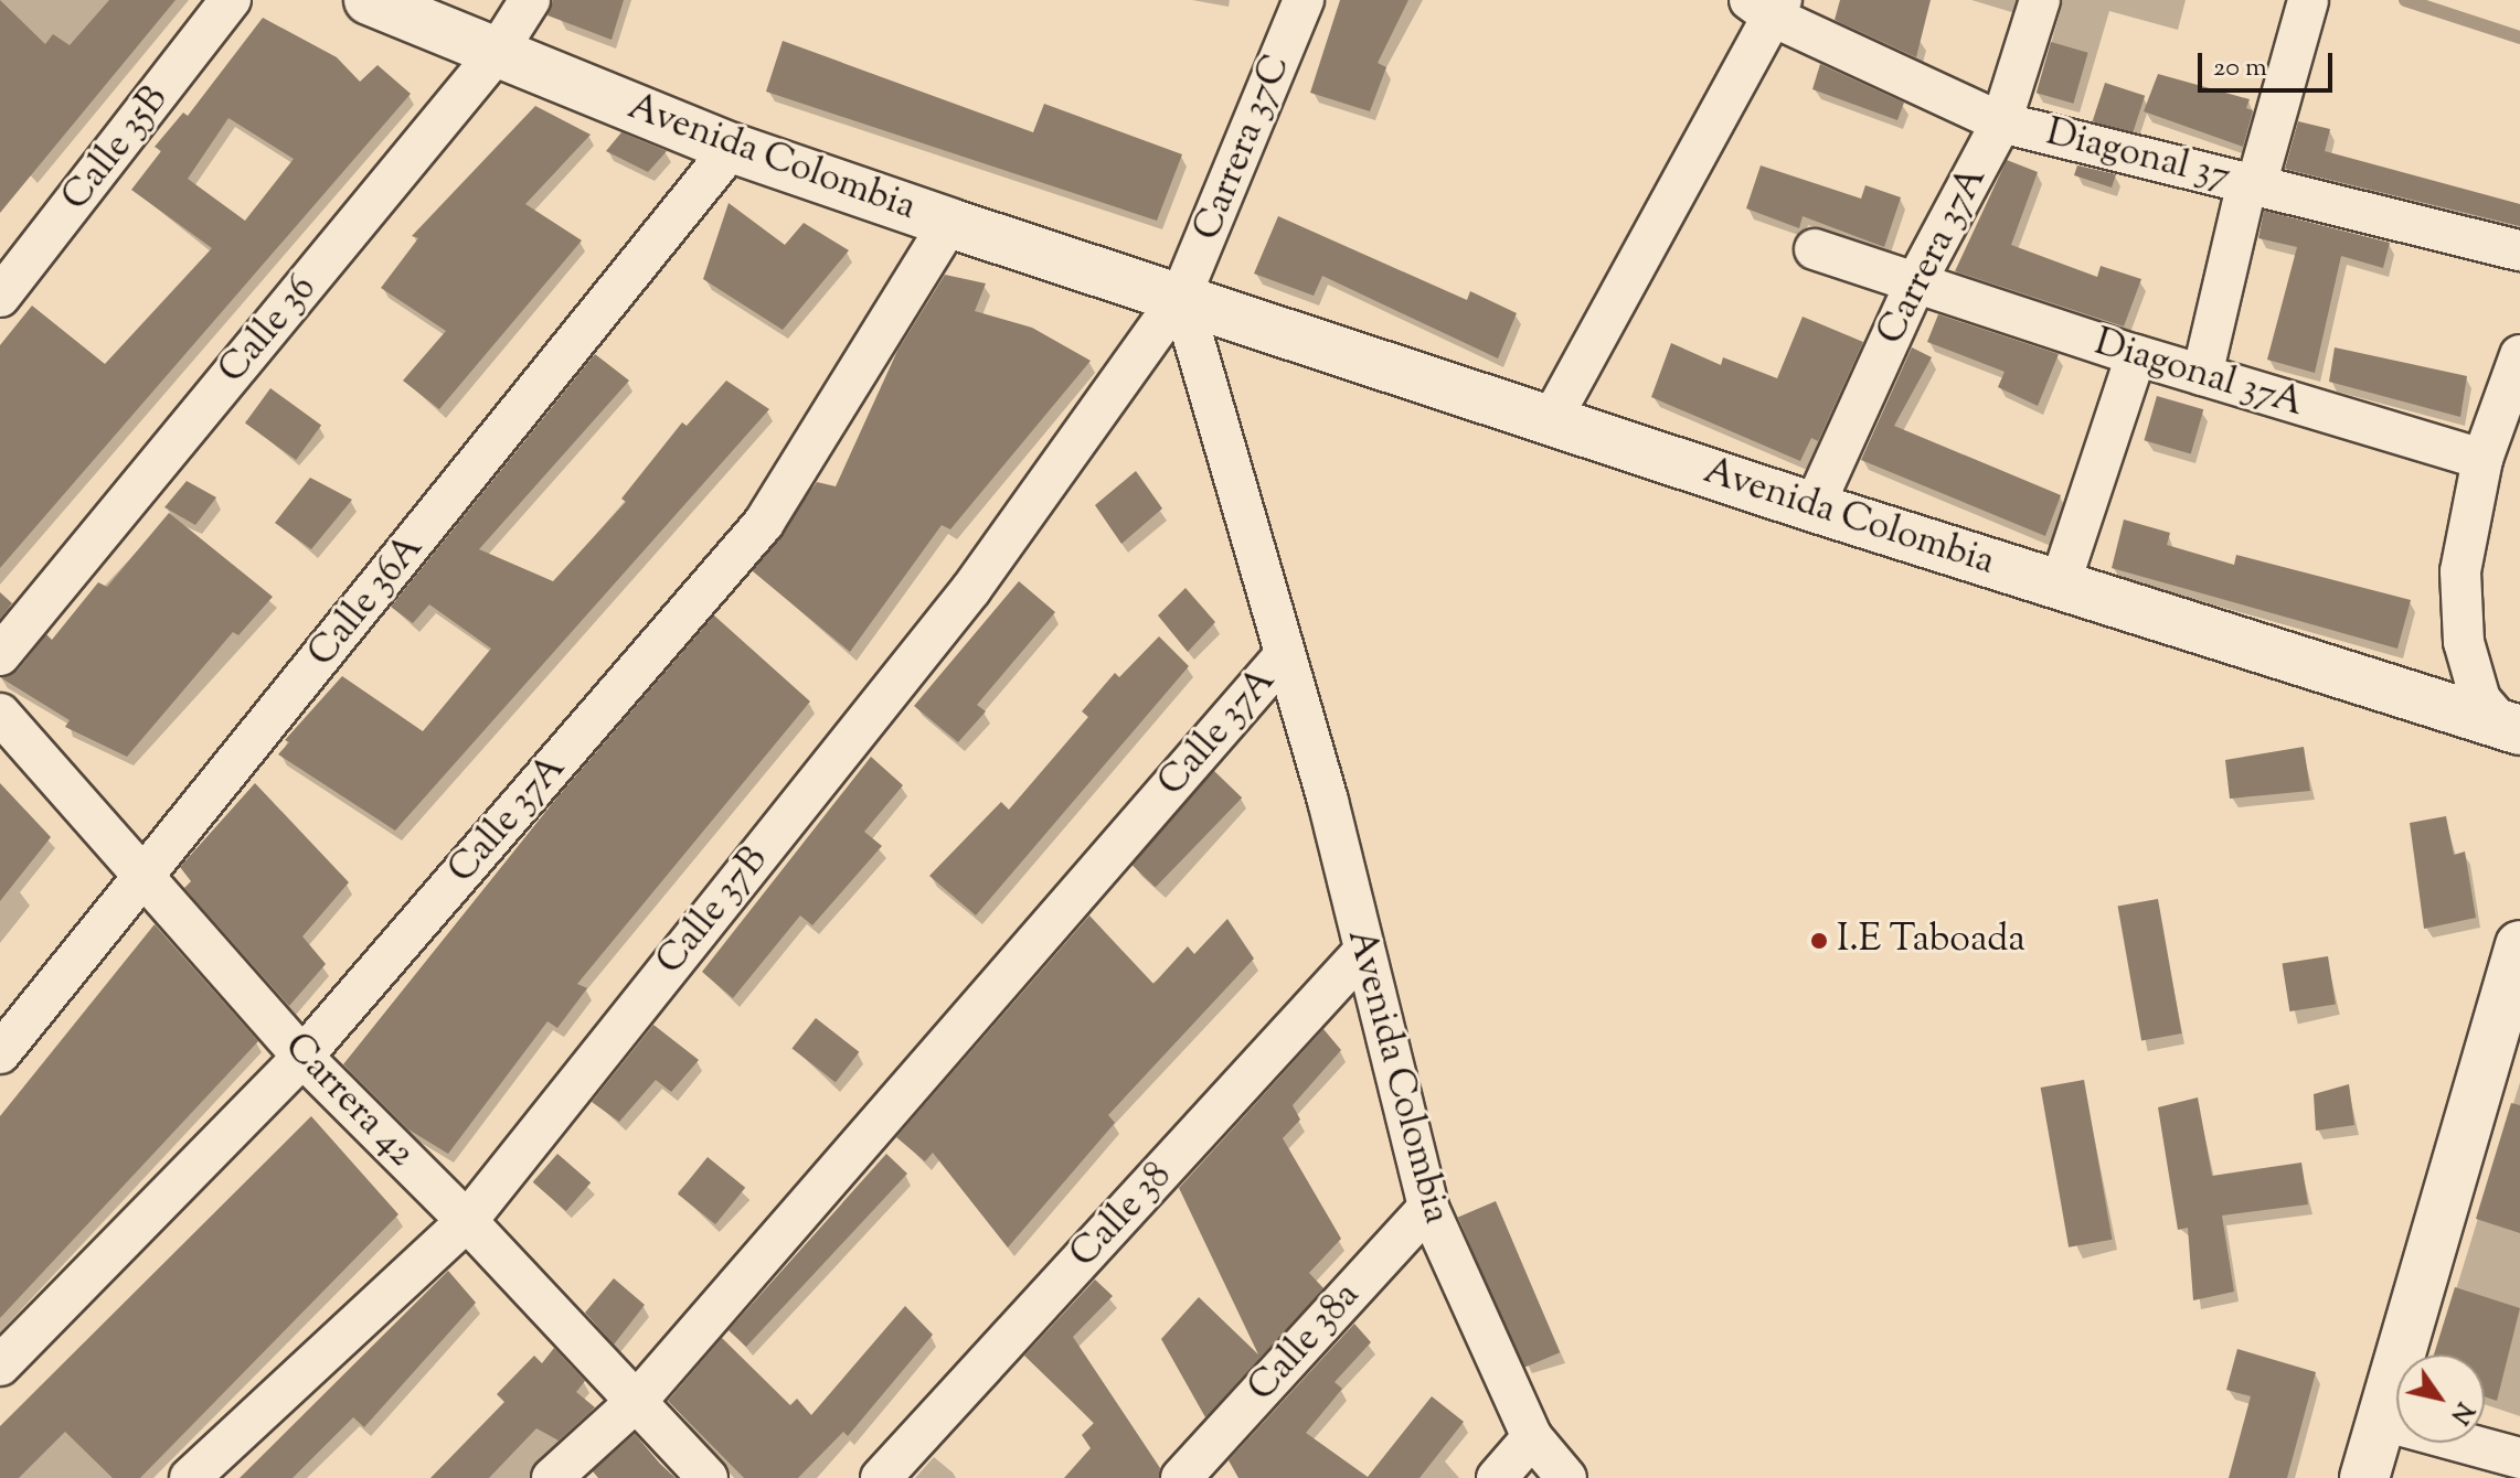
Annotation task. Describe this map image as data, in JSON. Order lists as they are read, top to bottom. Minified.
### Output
{"streets":{"street":["Carrera 37C","Calle 35B","Diagonal 37","Avenida Colombia","Carrera 37A","Calle 36","Diagonal 37A","Calle 36A","Calle 37A","Calle 37B","Carrera 42","Calle 38","Calle 38a"]},"crossings":[["Carrera 37C","Avenida Colombia"],["Carrera 37C","Calle 37B"],["Diagonal 37","Carrera 37A"],["Avenida Colombia","Carrera 37A"],["Avenida Colombia","Calle 36"],["Avenida Colombia","Calle 36A"],["Avenida Colombia","Calle 37A"],["Avenida Colombia","Calle 37B"],["Avenida Colombia","Calle 38"],["Avenida Colombia","Calle 38a"],["Carrera 37A","Diagonal 37A"],["Calle 36A","Carrera 42"],["Calle 37A","Carrera 42"],["Calle 37B","Carrera 42"]],"places":["I.E Taboada"],"scale_bar":"20 m","north":"bottom right"}
